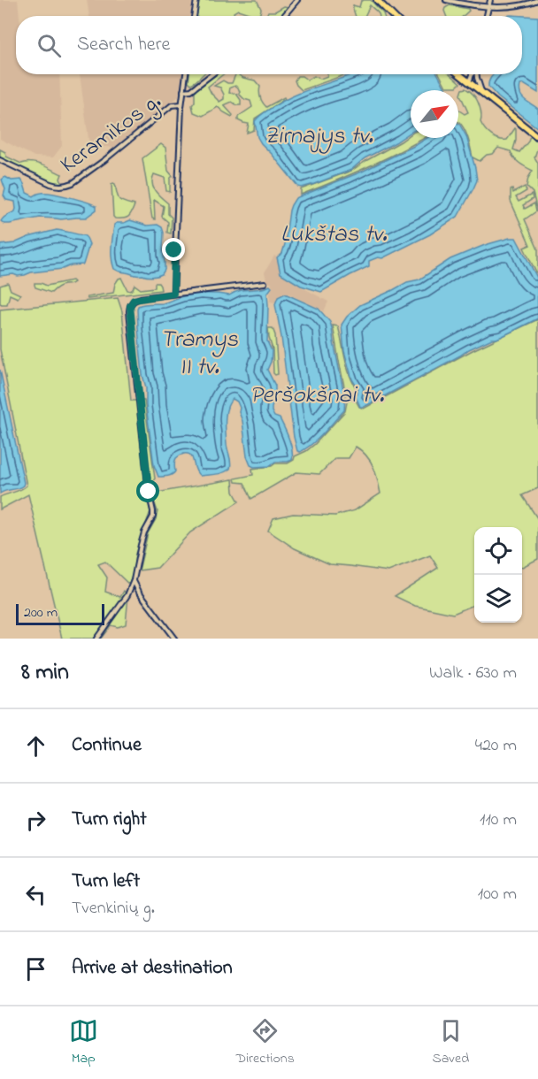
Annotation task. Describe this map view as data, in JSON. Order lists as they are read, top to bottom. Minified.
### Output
{"streets":{"street":["Keramikos g."]},"water":["Zirnajys tv.","Lukštas tv.","Tramys II tv.","Peršokšnai tv."],"scale_bar":"200 m","north":"top right","page":{"search":"Search here","scale":"200 m","heading":["8 min","Walk · 630 m"],"list":[["Continue","420 m"],["Turn right","110 m"],["Turn left","Tvenkinių g.","100 m"],"Arrive at destination"],"nav":["Map","Directions","Saved"]}}
